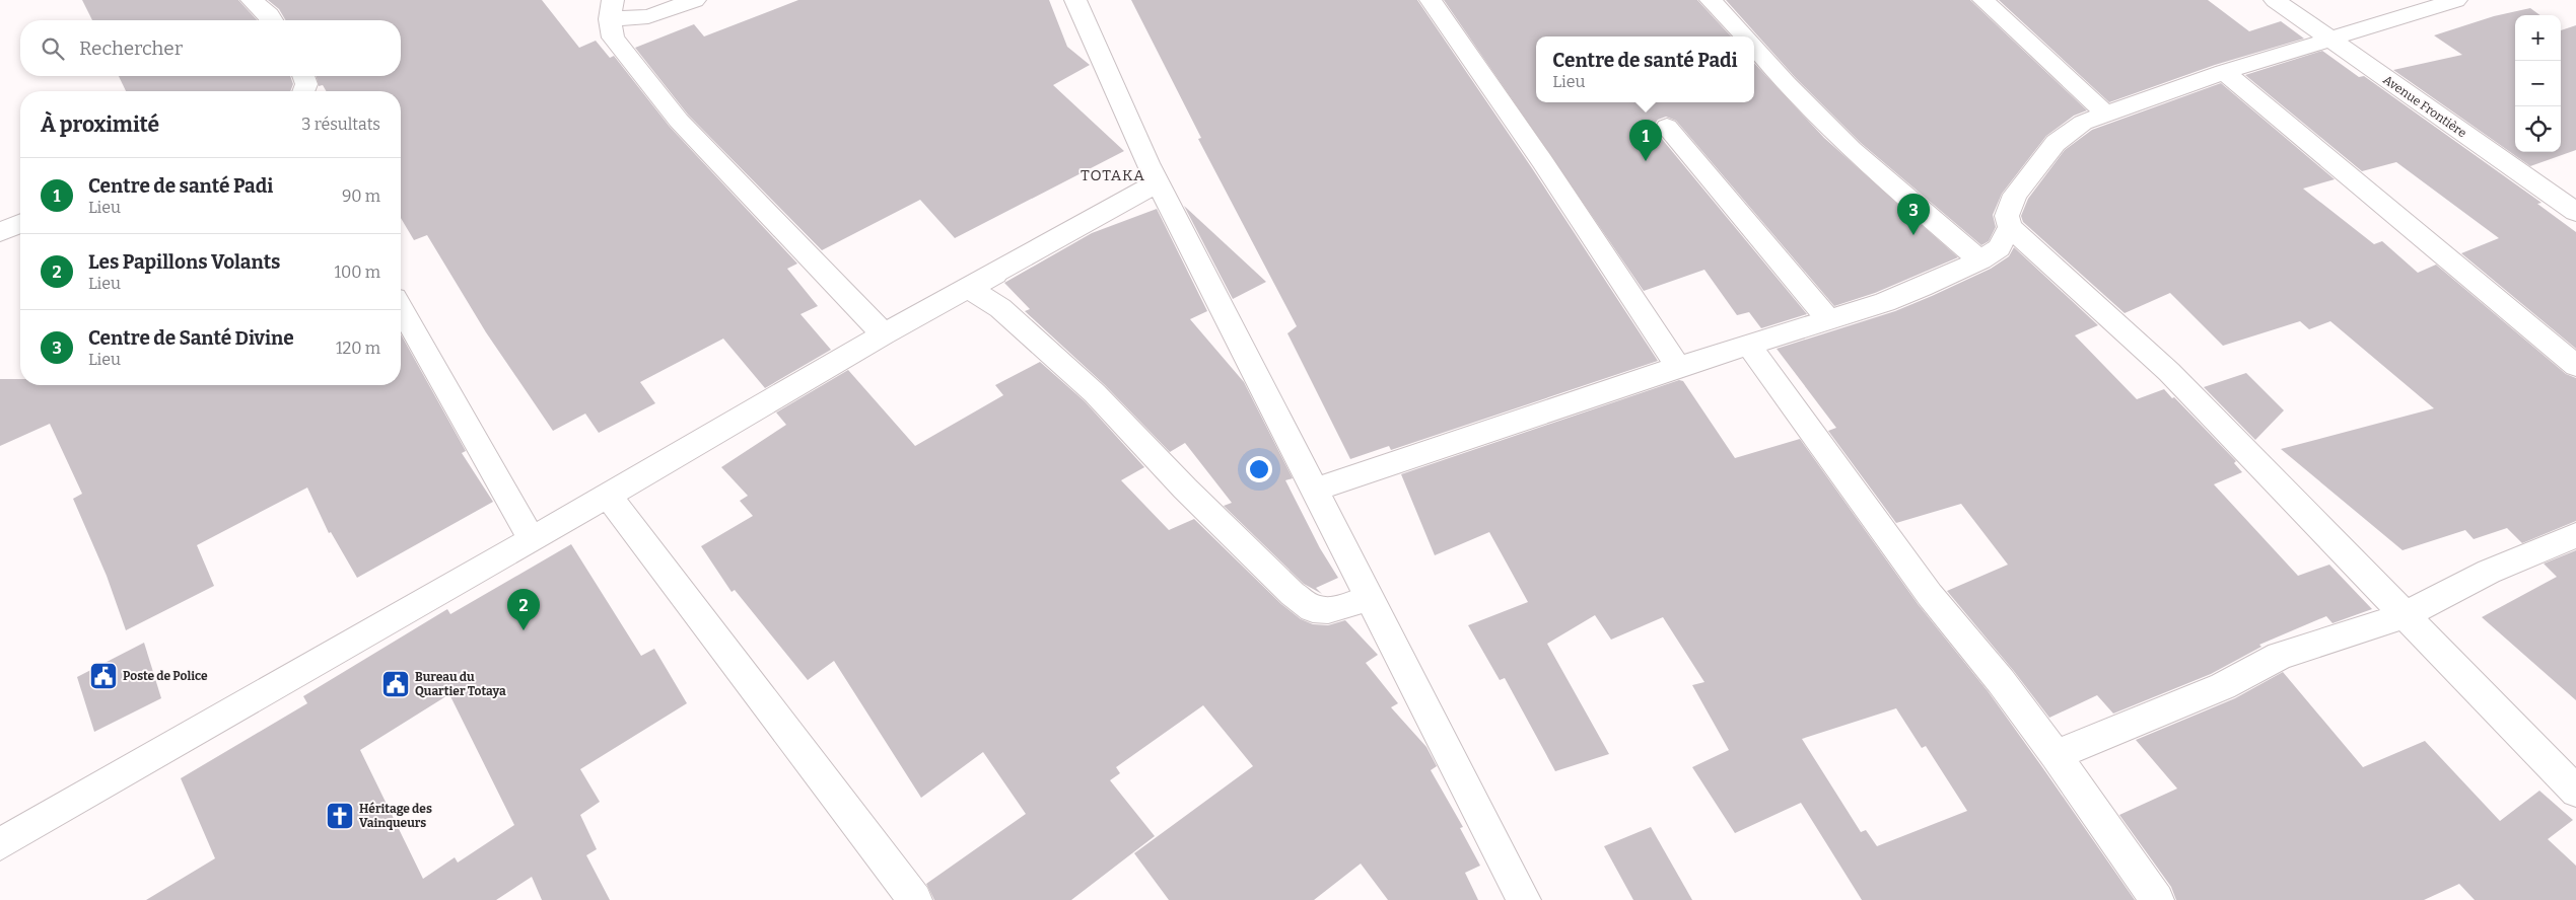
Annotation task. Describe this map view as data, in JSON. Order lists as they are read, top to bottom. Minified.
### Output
{"streets":{"street":["Avenue Frontière"]},"districts":["TOTAKA"],"places":{"public building":["Poste de Police","Bureau du Quartier Totaya"],"church":["Héritage des Vainqueurs"]},"page":{"map_buttons":["+","−"],"search":"Rechercher","popup":["Centre de santé Padi","Lieu"],"heading":["À proximité","3 résultats"],"pins":["1","3","2"],"list":[{"mark":"1","name":"Centre de santé Padi","note":"Lieu","value":"90 m"},{"mark":"2","name":"Les Papillons Volants","note":"Lieu","value":"100 m"},{"mark":"3","name":"Centre de Santé Divine","note":"Lieu","value":"120 m"}]}}
